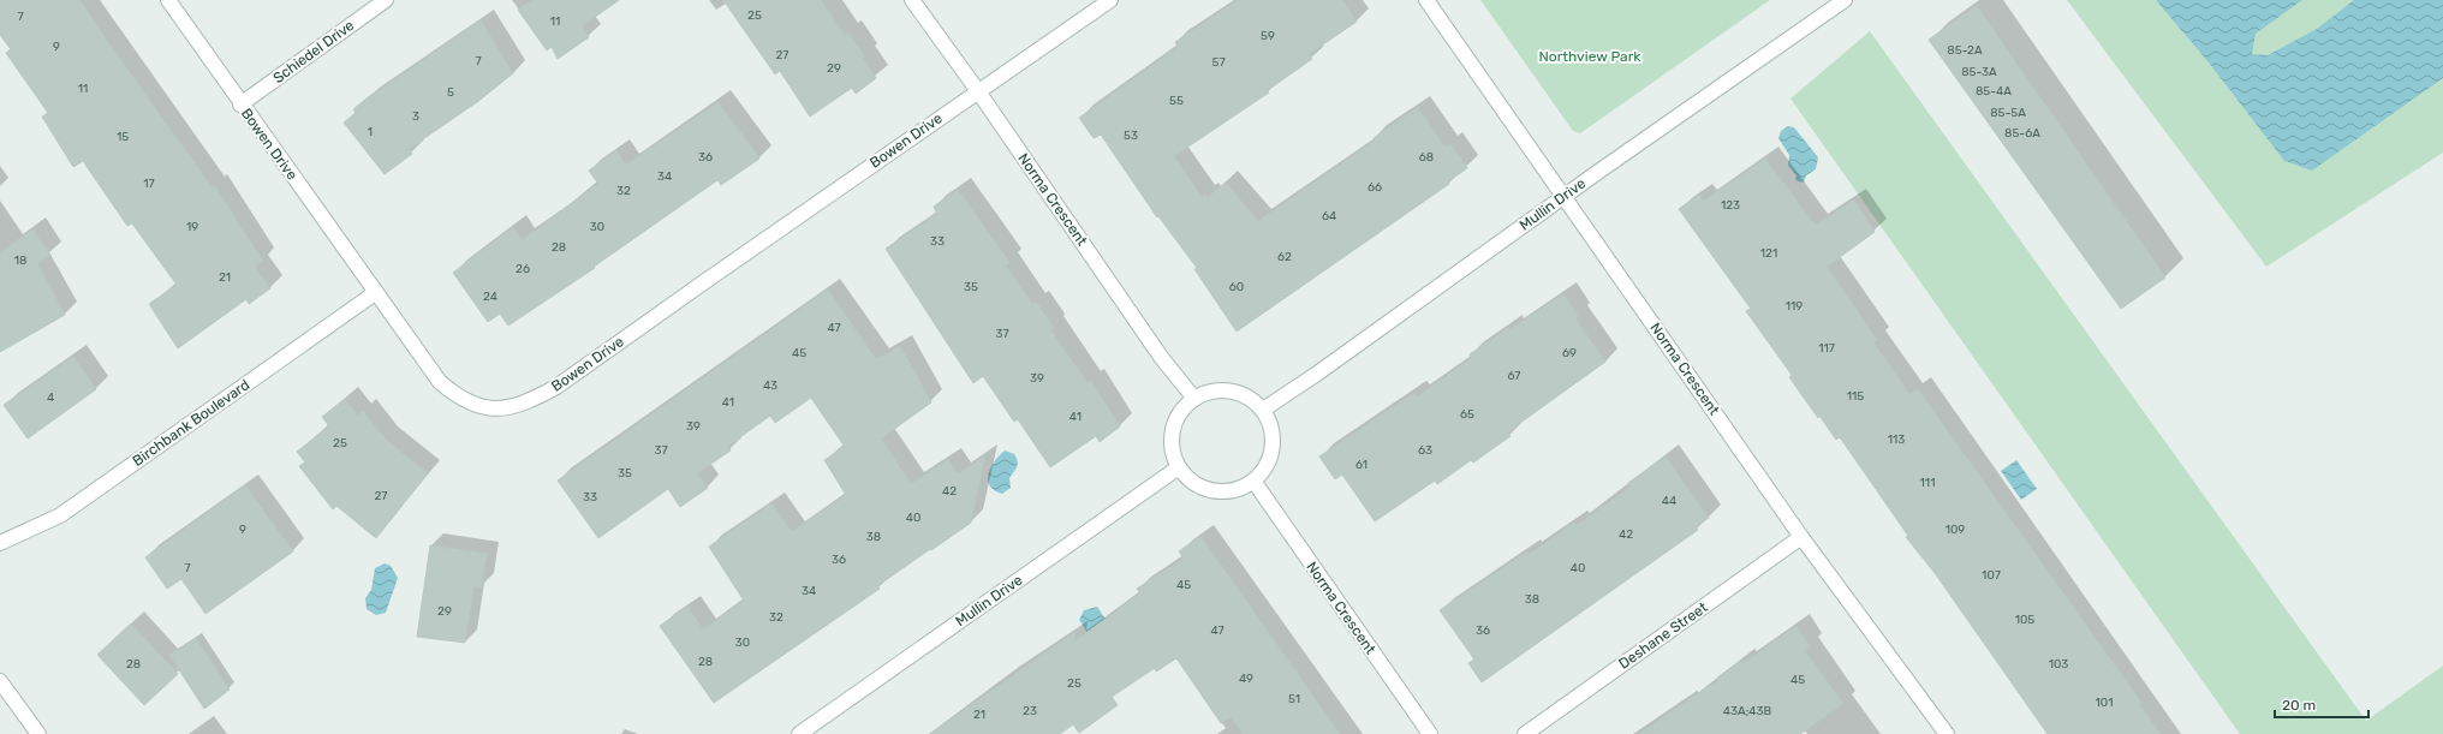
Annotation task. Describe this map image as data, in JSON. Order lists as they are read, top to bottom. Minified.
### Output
{"streets":{"street":["Schiedel Drive","Bowen Drive","Norma Crescent","Mullin Drive","Birchbank Boulevard","Deshane Street"]},"crossings":[["Schiedel Drive","Bowen Drive"],["Bowen Drive","Norma Crescent"],["Bowen Drive","Birchbank Boulevard"],["Norma Crescent","Mullin Drive"],["Norma Crescent","Deshane Street"]],"parks":["Northview Park"],"house_numbers":["25","7","11","59","9","85-2A","27","7","57","29","85-3A","11","85-4A","5","55","85-5A","3","1","85-6A","53","15","36","68","34","17","66","32","123","64","19","30","33","28","121","62","18","26","21","35","60","24","119","47","37","117","45","69","67","39","43","115","4","41","65","41","39","113","25","37","63","61","35","111","42","27","33","44","40","9","109","42","38","36","7","40","107","45","34","38","29","32","105","47","36","30","28","28","103","49","45","25","51","101","23","43A;43B","21"],"scale_bar":"20 m"}
